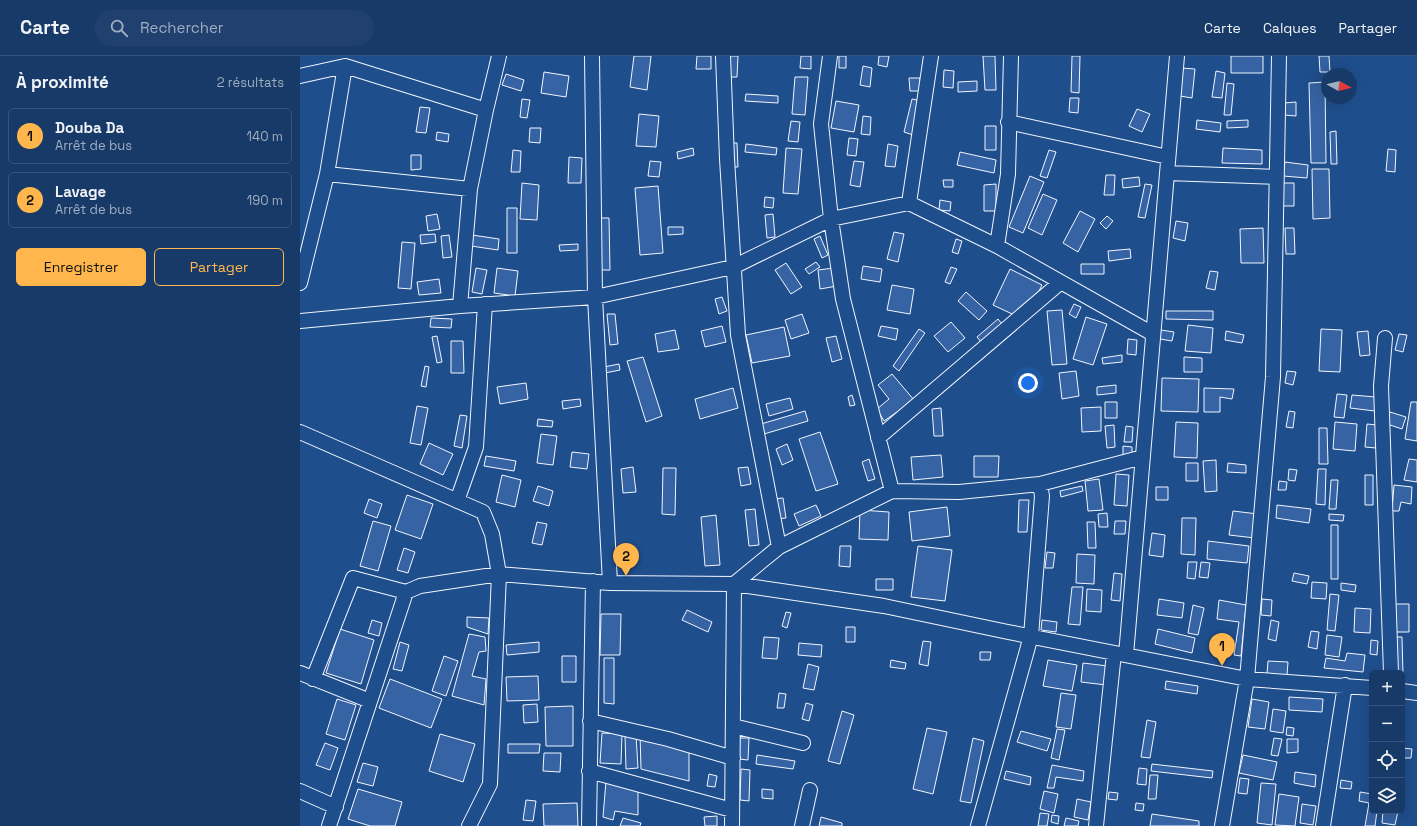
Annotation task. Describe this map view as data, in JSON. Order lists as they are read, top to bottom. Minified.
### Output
{"north":"right","page":{"header":"Carte","search":"Rechercher","nav":["Carte","Calques","Partager"],"heading":["À proximité","2 résultats"],"list":[{"mark":"1","name":"Douba Da","note":"Arrêt de bus","value":"140 m"},{"mark":"2","name":"Lavage","note":"Arrêt de bus","value":"190 m"}],"buttons":["Enregistrer","Partager"],"pins":["2","1"],"map_buttons":["+","−"]}}
